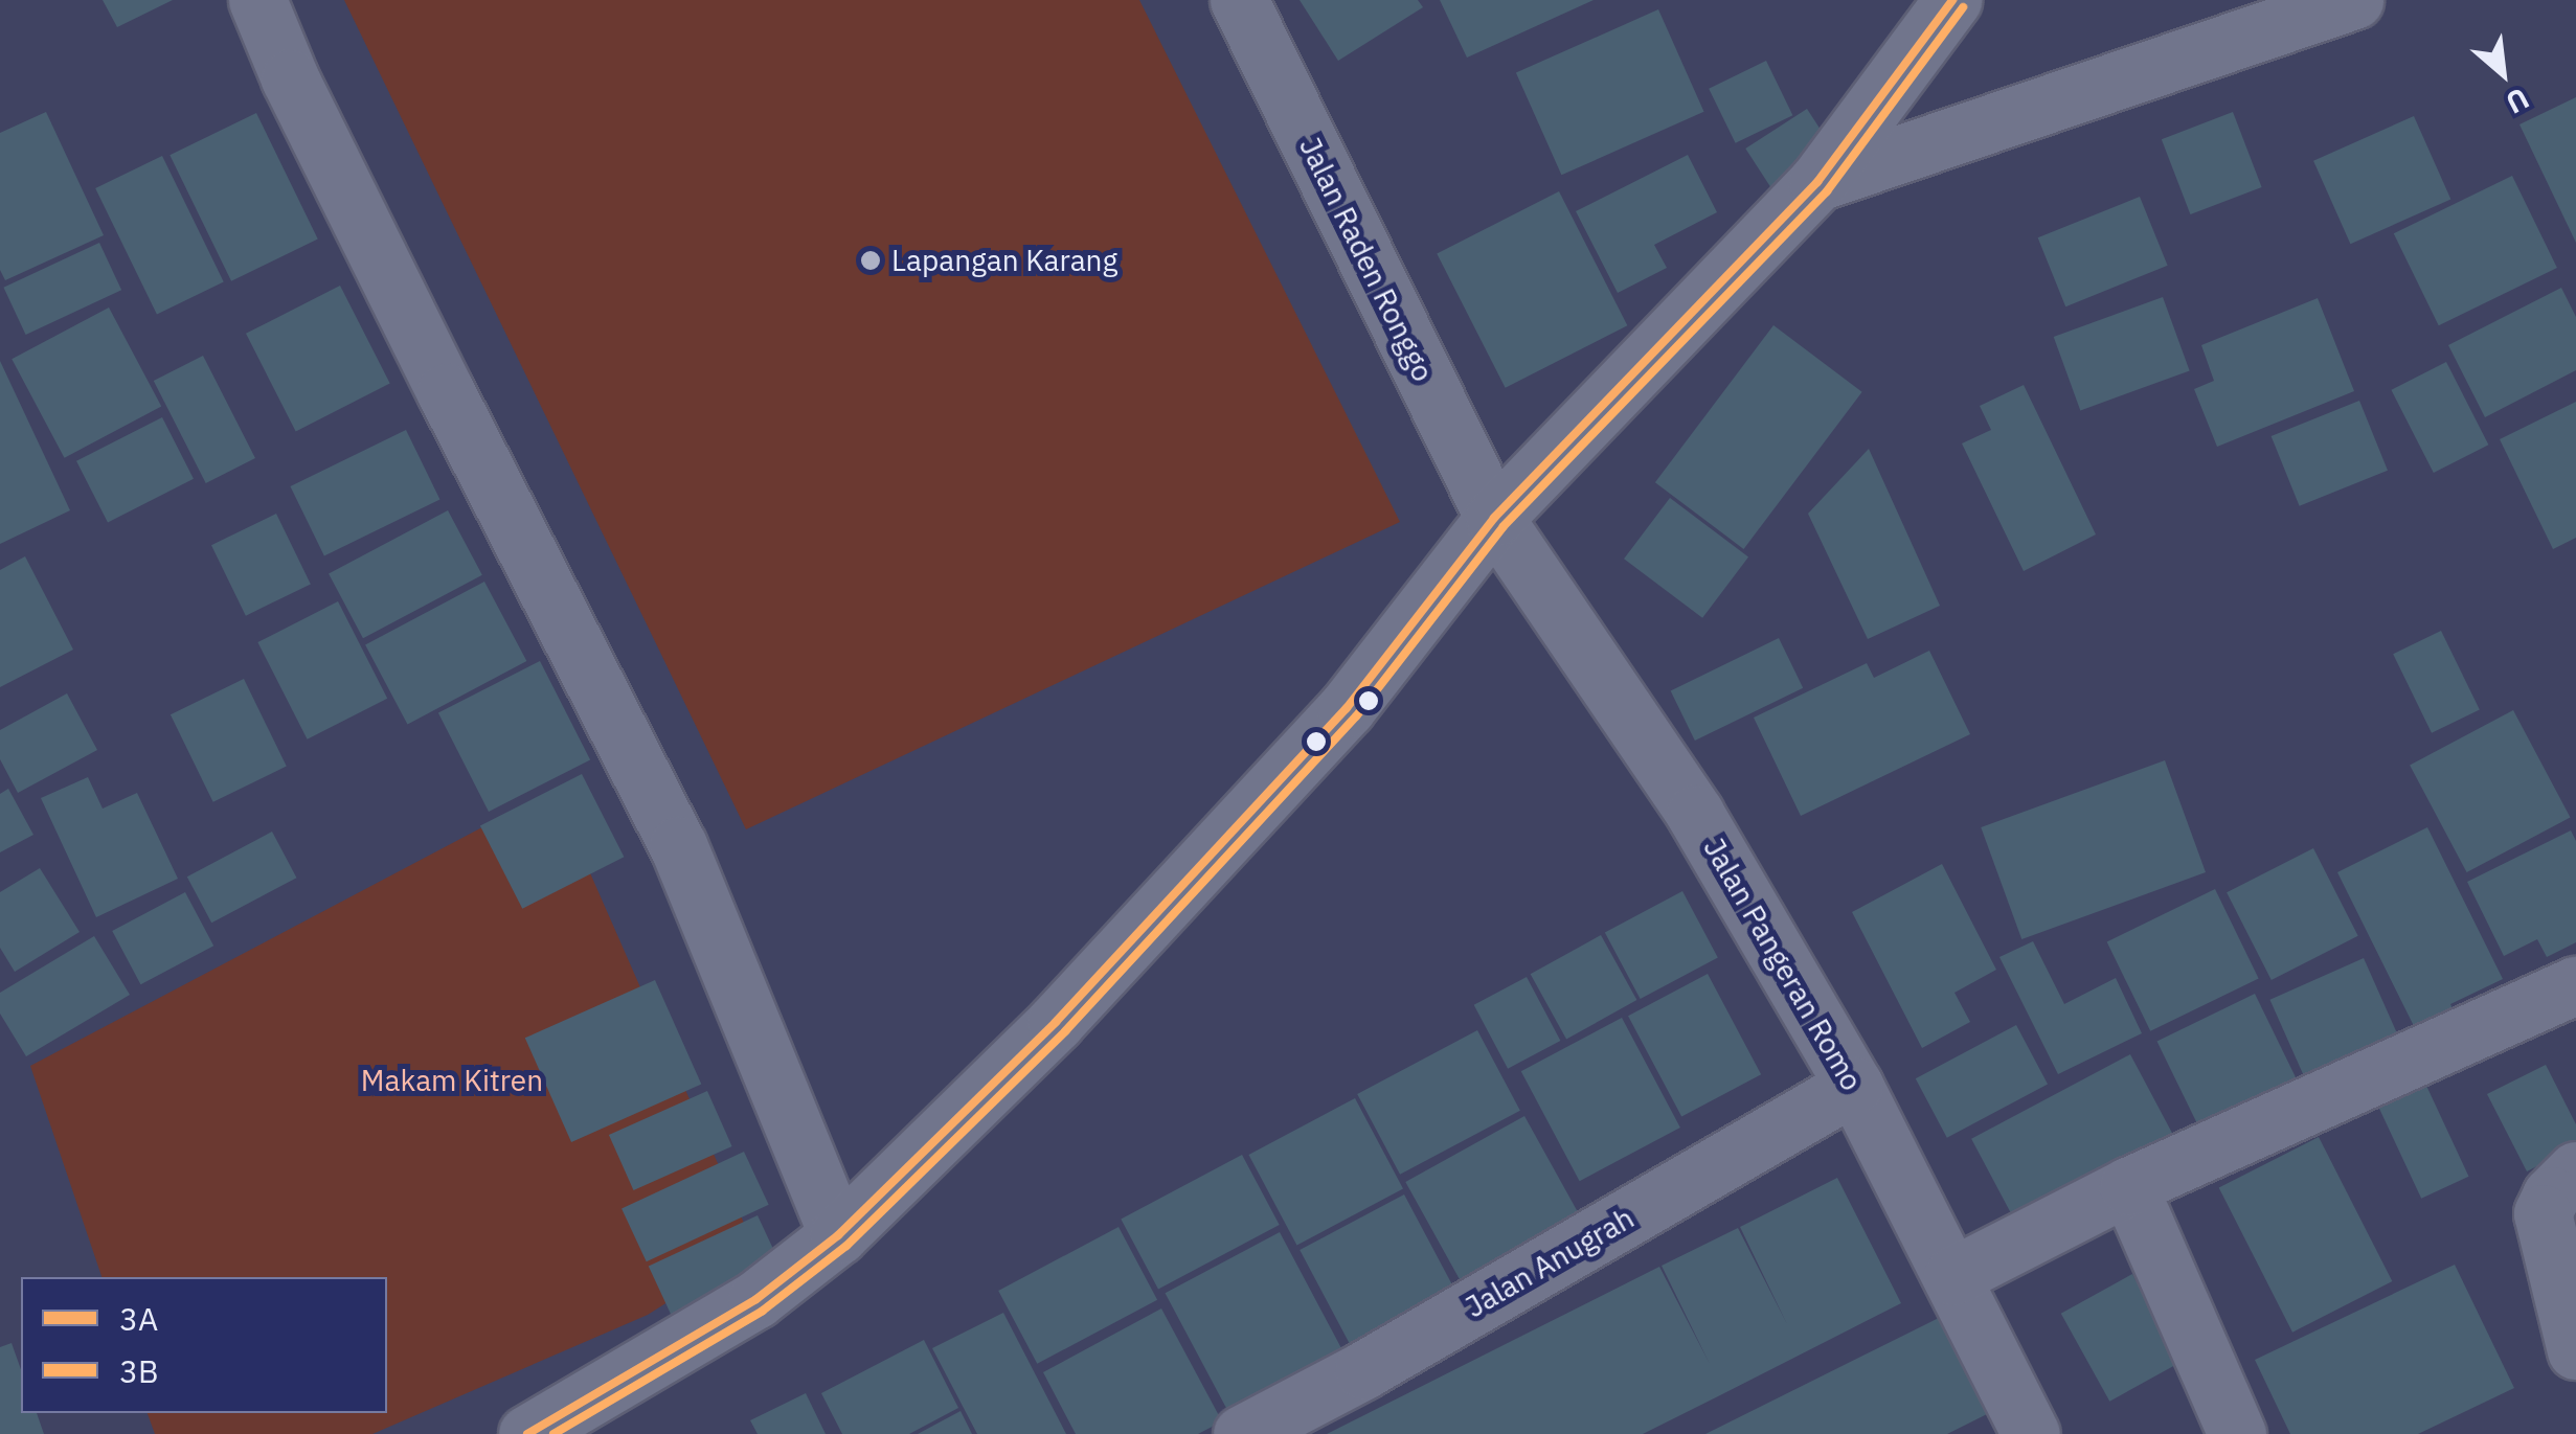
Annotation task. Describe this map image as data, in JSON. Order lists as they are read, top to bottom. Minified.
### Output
{"streets":{"street":["Jalan Raden Ronggo","Jalan Pangeran Romo","Jalan Anugrah"]},"crossings":[["Jalan Raden Ronggo","Jalan Pangeran Romo"],["Jalan Pangeran Romo","Jalan Anugrah"]],"parks":["Makam Kitren"],"places":["Lapangan Karang"],"lines":["transit line 3A","transit line 3B"],"legend":["3A","3B"],"north":"bottom right"}
